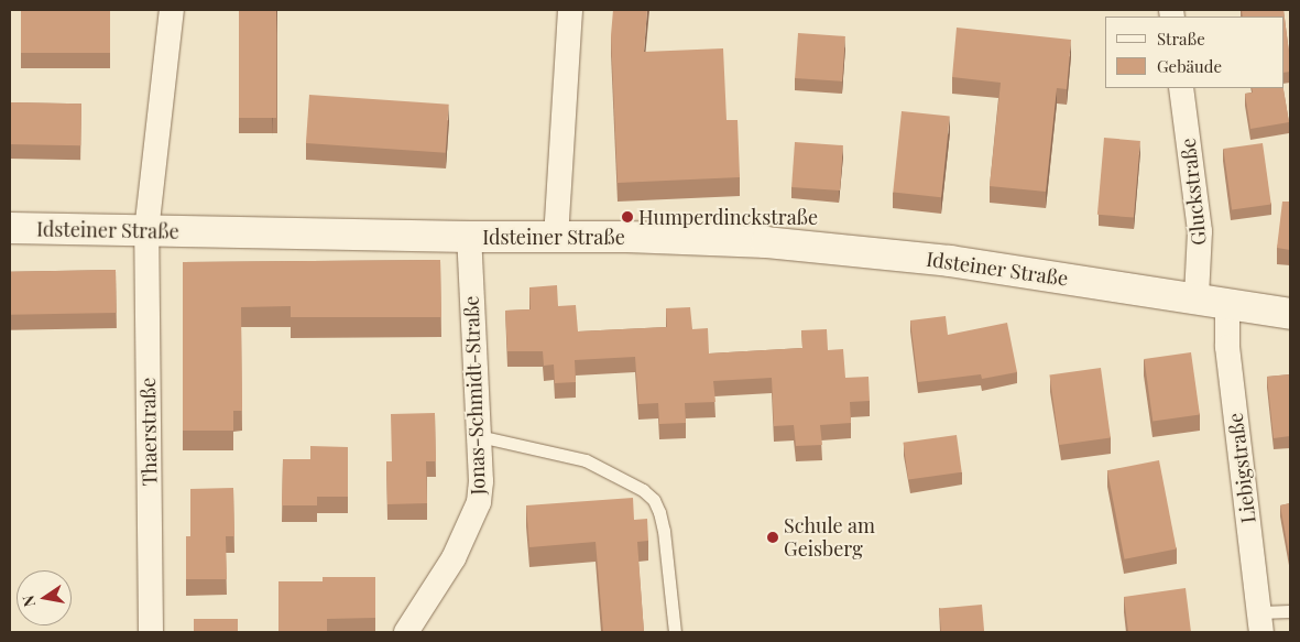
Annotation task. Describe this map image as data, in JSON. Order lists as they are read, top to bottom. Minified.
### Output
{"streets":{"street":["Gluckstraße","Idsteiner Straße","Jonas-Schmidt-Straße","Thaerstraße","Liebigstraße"]},"crossings":[["Gluckstraße","Idsteiner Straße"],["Idsteiner Straße","Jonas-Schmidt-Straße"],["Idsteiner Straße","Thaerstraße"],["Idsteiner Straße","Liebigstraße"]],"places":["Humperdinckstraße","Schule am Geisberg"],"legend":["Straße","Gebäude"],"north":"left"}
